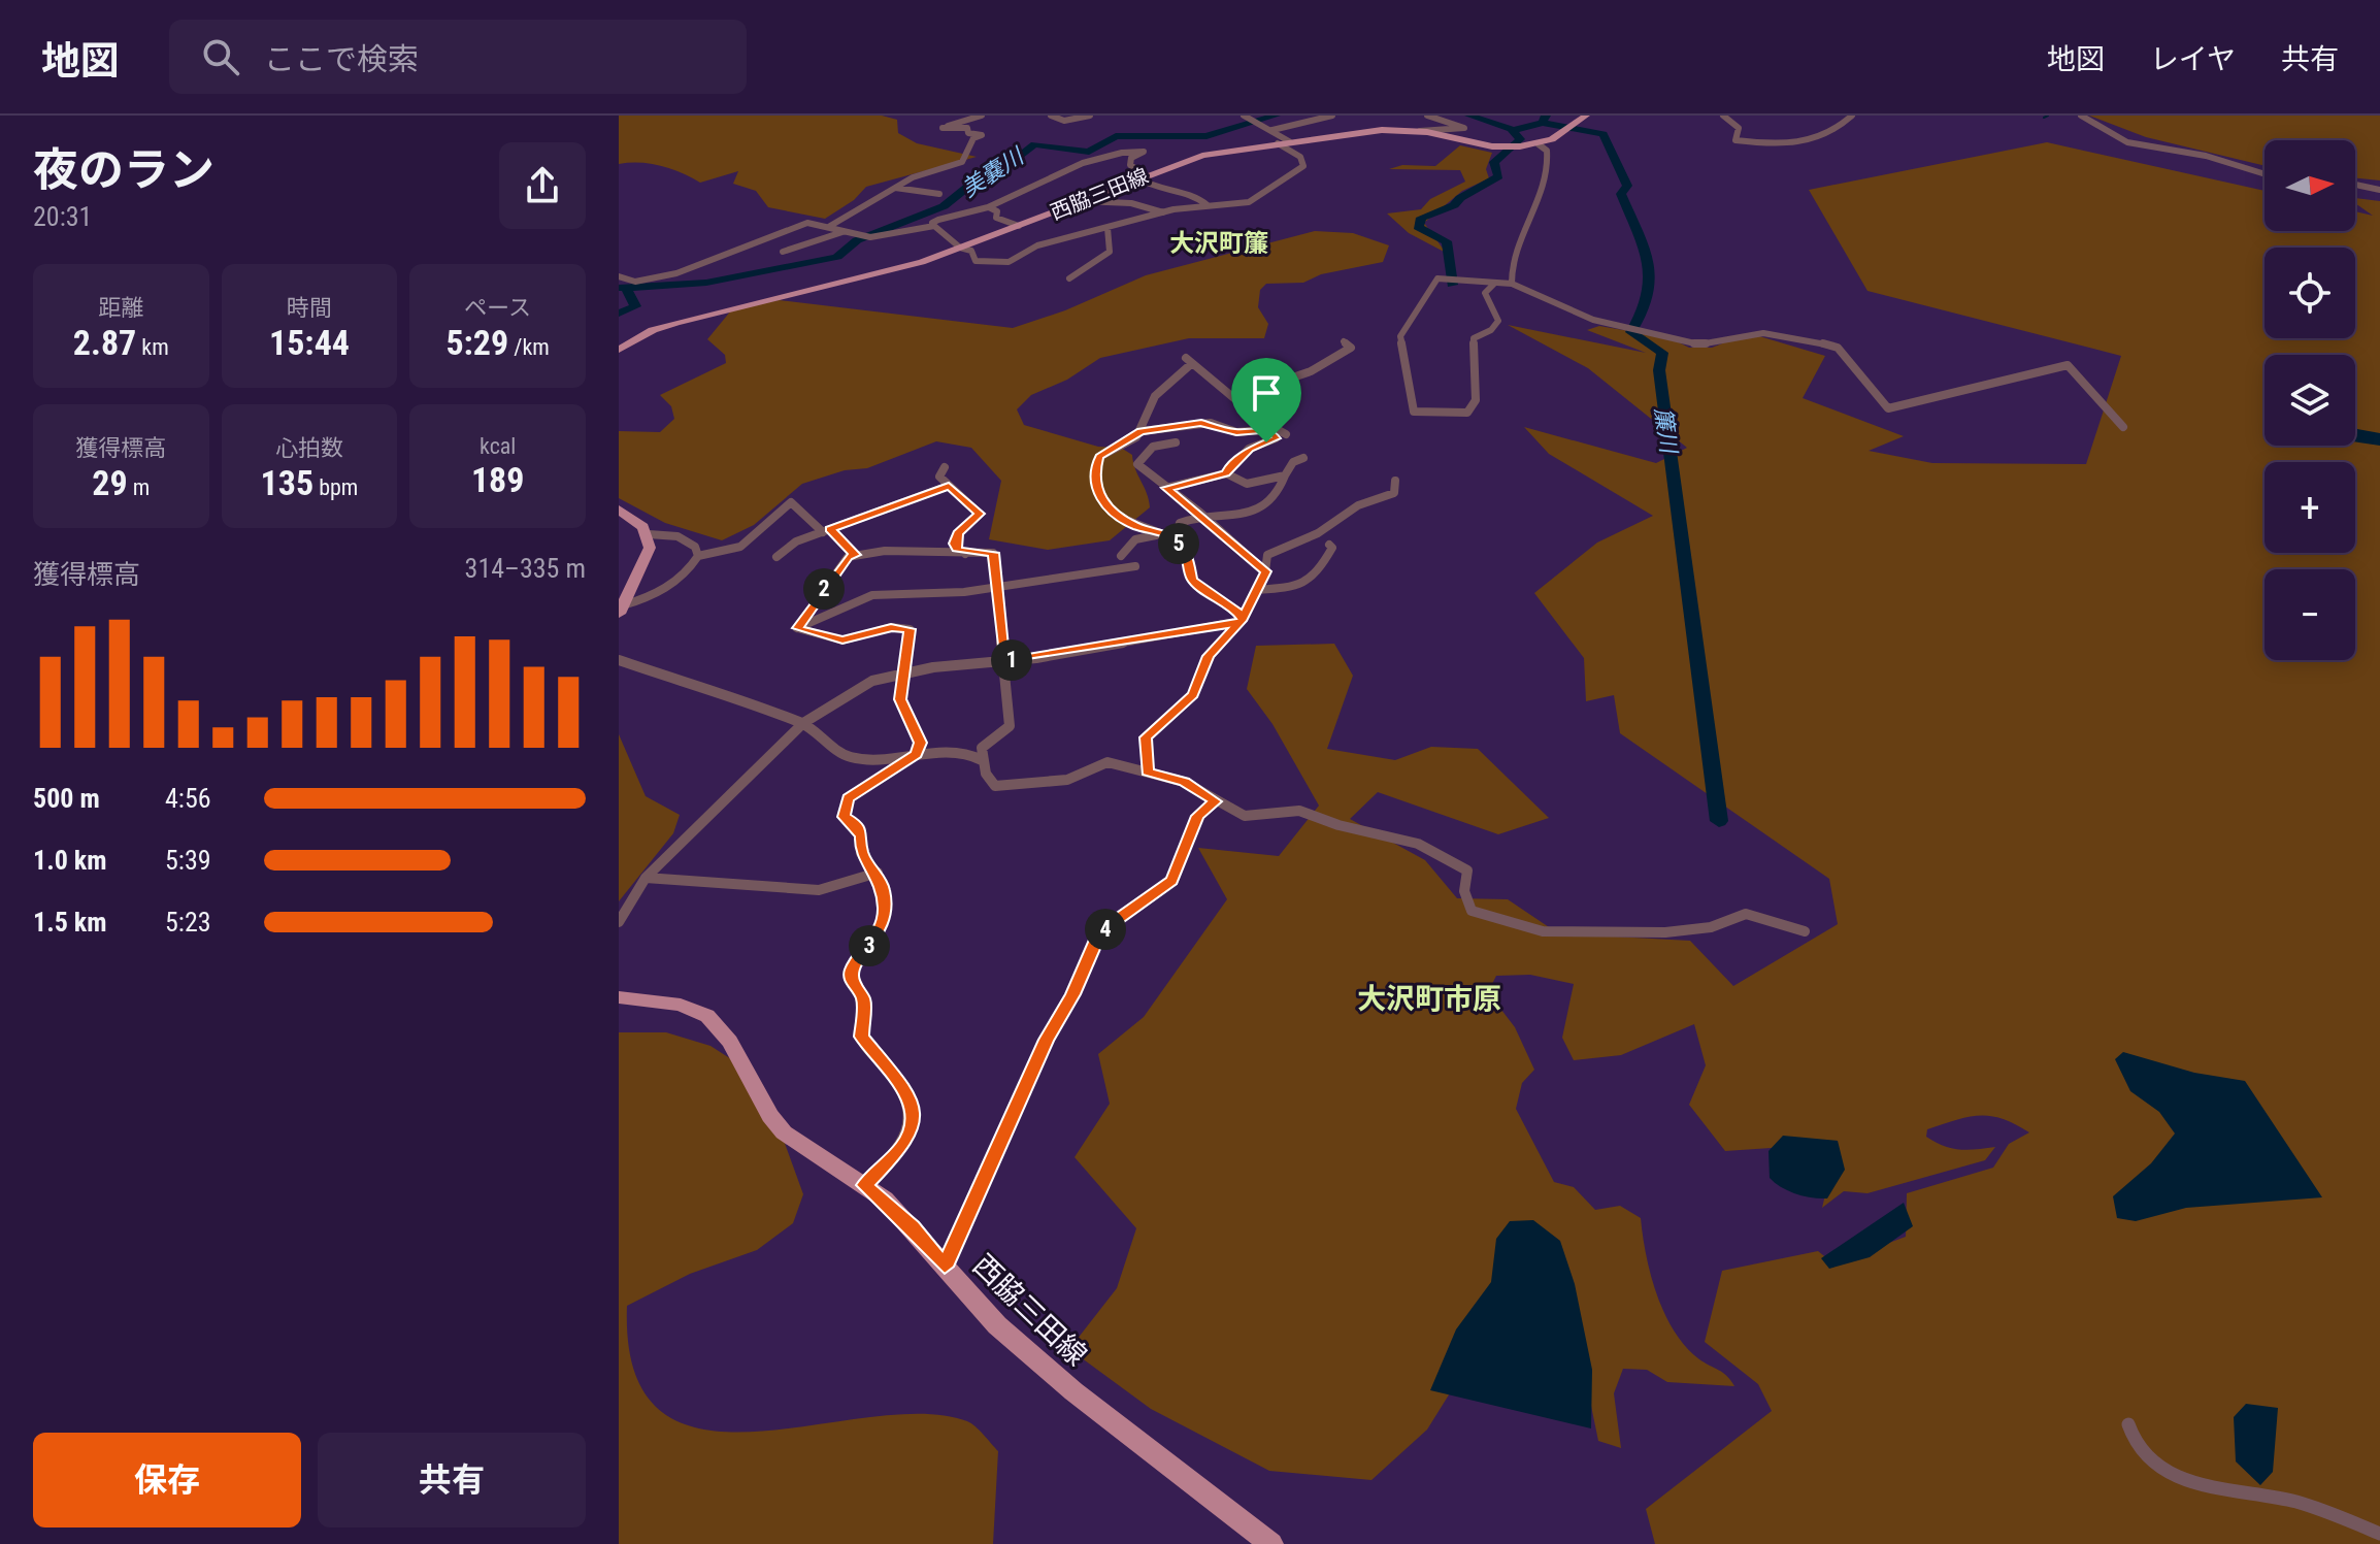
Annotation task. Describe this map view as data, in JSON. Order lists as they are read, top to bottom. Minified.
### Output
{"streets":{"main road":["西脇三田線"]},"districts":["大沢町簾","大沢町市原"],"water":["美嚢川","簾川"],"north":"right","page":{"header":"地図","search":"ここで検索","nav":["地図","レイヤ","共有"],"heading":["夜のラン","20:31"],"map_buttons":["+","−"],"stats":[["距離","2.87 km"],["時間","15:44"],["ペース","5:29 /km"],["獲得標高","29 m"],["心拍数","135 bpm"],["kcal","189"]],"pins":["5","2","1","4","3"],"chart":["獲得標高","314–335 m"],"list":[{"name":"500 m","note":"4:56"},{"name":"1.0 km","note":"5:39"},{"name":"1.5 km","note":"5:23"}],"buttons":["保存","共有"]}}
